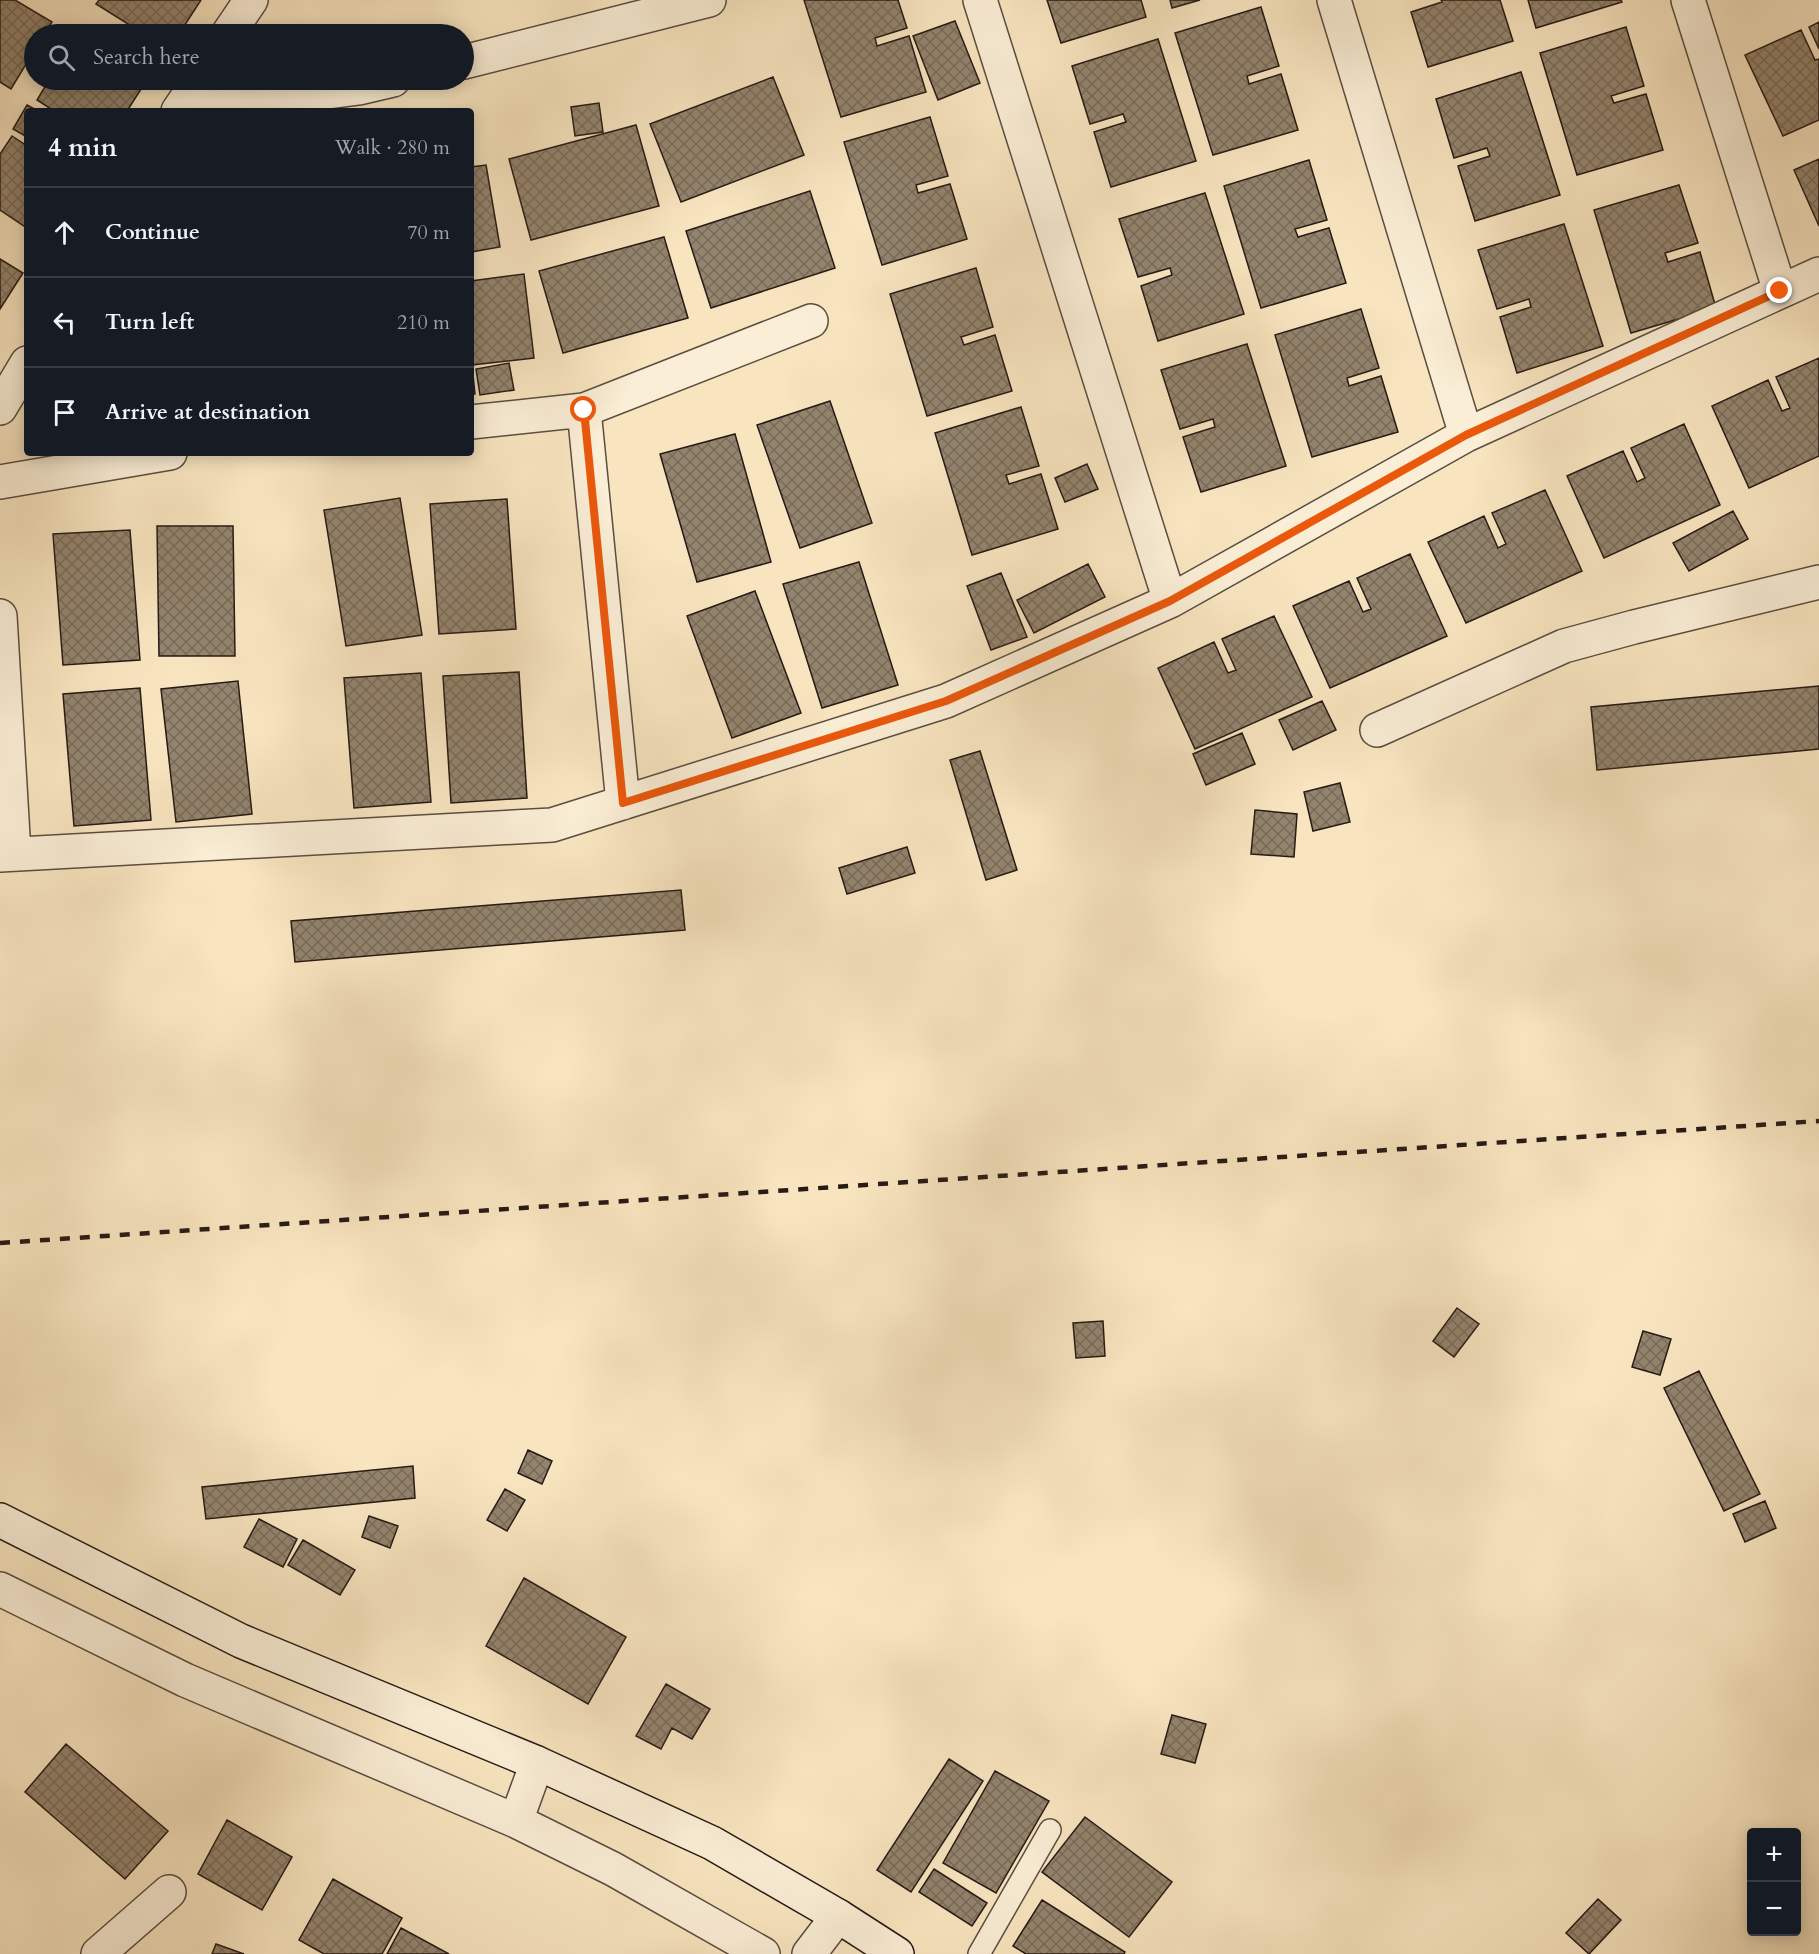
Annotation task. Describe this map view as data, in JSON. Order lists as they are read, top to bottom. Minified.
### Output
{"page":{"search":"Search here","heading":["4 min","Walk · 280 m"],"list":[["Continue","70 m"],["Turn left","210 m"],"Arrive at destination"],"map_buttons":["+","−"]}}
